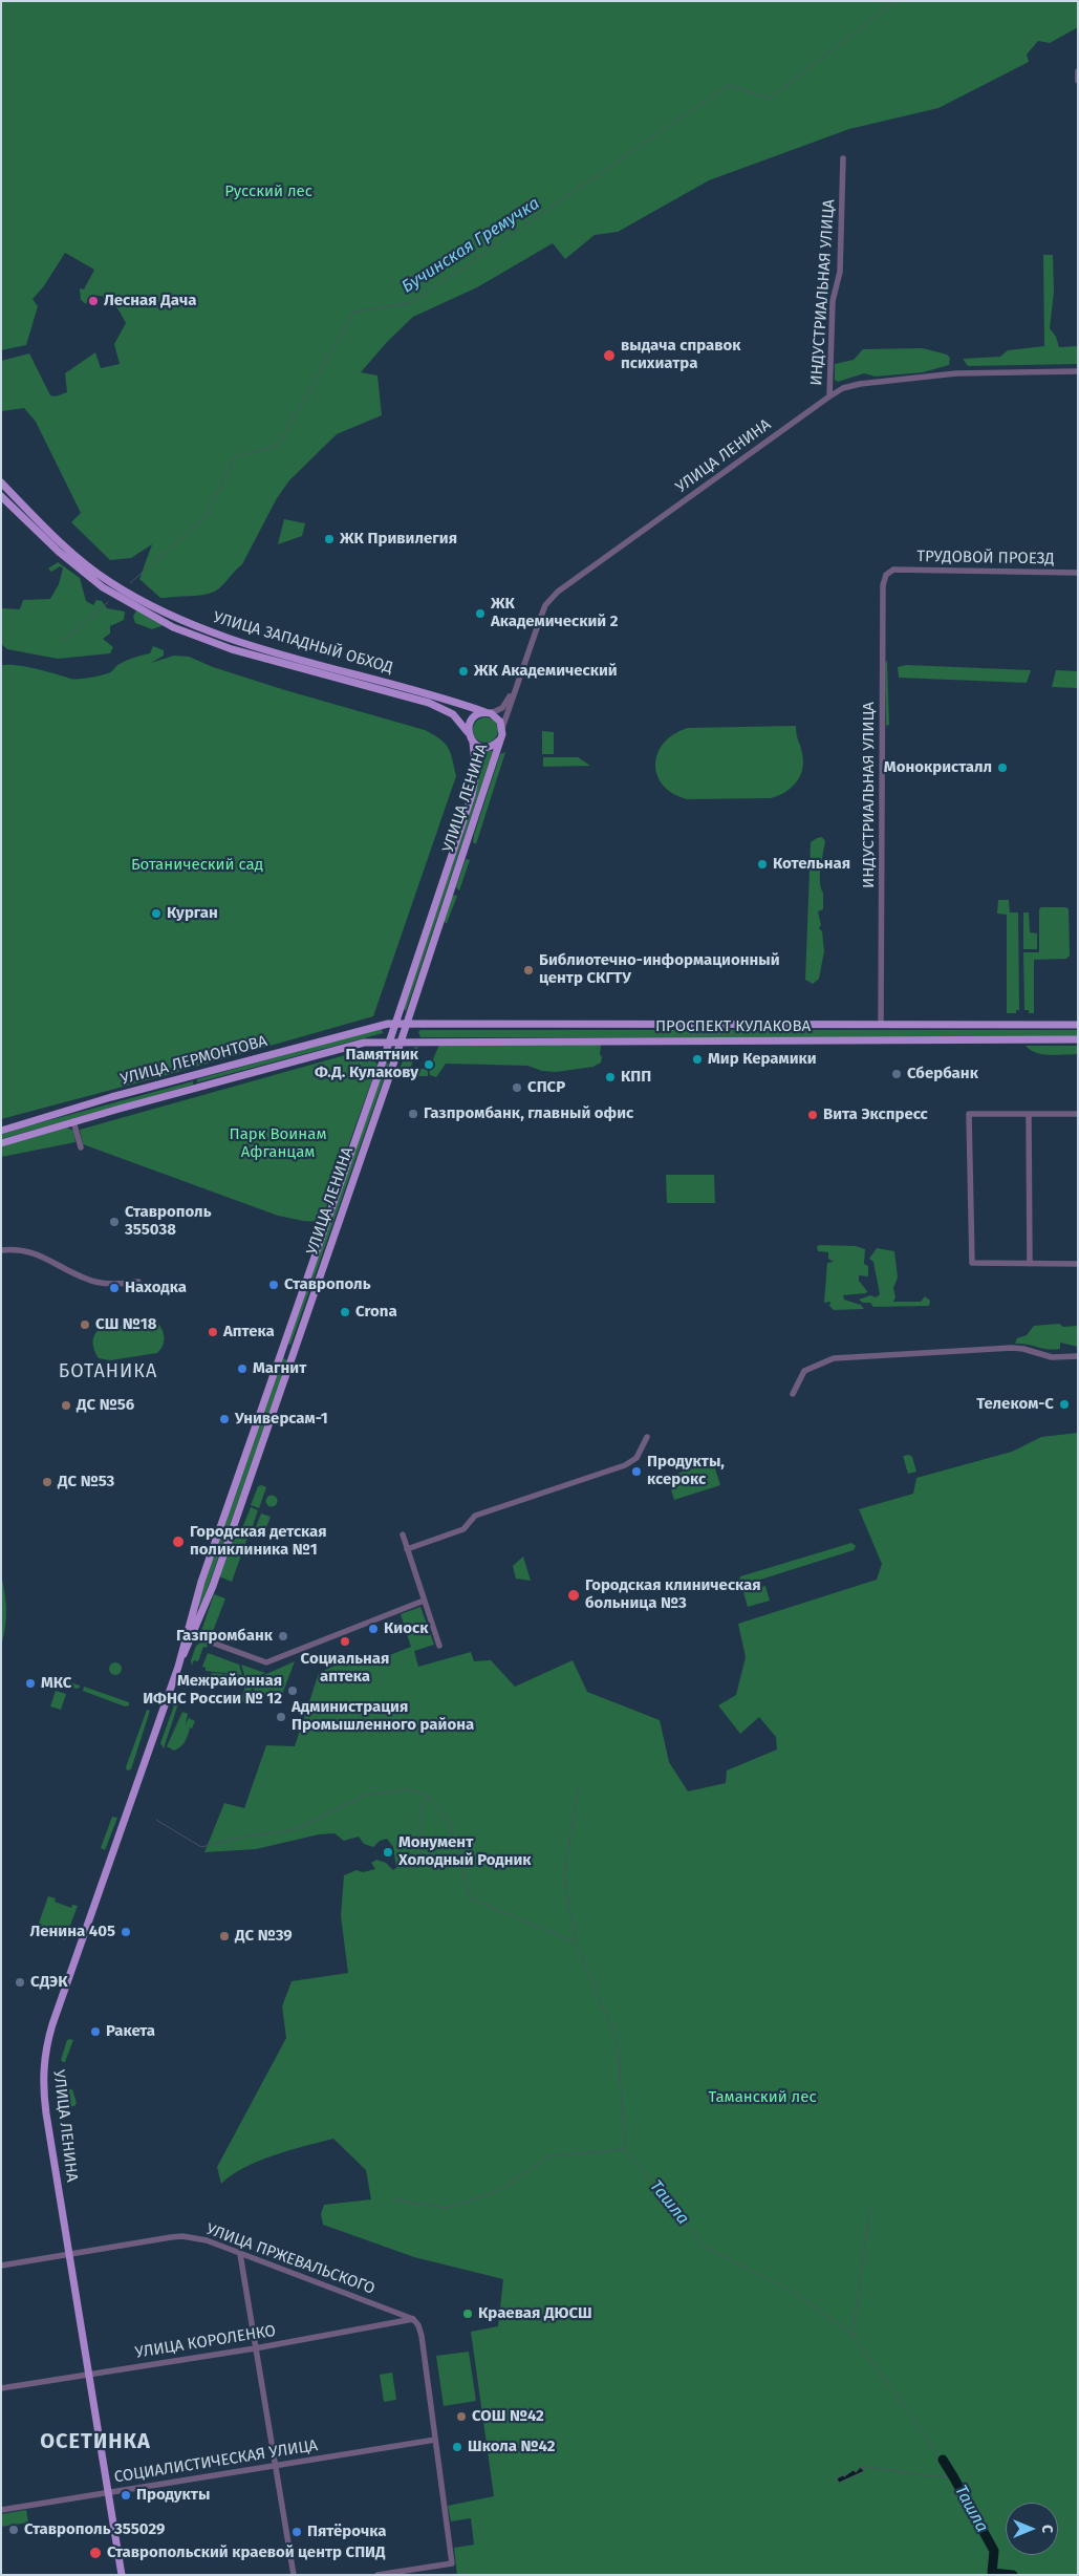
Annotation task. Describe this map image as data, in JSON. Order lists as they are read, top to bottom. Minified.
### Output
{"streets":{"main road":["УЛИЦА ЛЕНИНА","УЛИЦА ЗАПАДНЫЙ ОБХОД","ПРОСПЕКТ КУЛАКОВА","УЛИЦА ЛЕРМОНТОВА"],"street":["ИНДУСТРИАЛЬНАЯ УЛИЦА","ТРУДОВОЙ ПРОЕЗД","УЛИЦА ПРЖЕВАЛЬСКОГО","УЛИЦА КОРОЛЕНКО","СОЦИАЛИСТИЧЕСКАЯ УЛИЦА"]},"crossings":[["ИНДУСТРИАЛЬНАЯ УЛИЦА","УЛИЦА ЛЕНИНА"],["ИНДУСТРИАЛЬНАЯ УЛИЦА","ТРУДОВОЙ ПРОЕЗД"],["ИНДУСТРИАЛЬНАЯ УЛИЦА","ПРОСПЕКТ КУЛАКОВА"],["УЛИЦА ЛЕНИНА","УЛИЦА ЗАПАДНЫЙ ОБХОД"],["УЛИЦА ЛЕНИНА","ПРОСПЕКТ КУЛАКОВА"],["УЛИЦА ЛЕНИНА","УЛИЦА ЛЕРМОНТОВА"],["УЛИЦА ЛЕНИНА","УЛИЦА ПРЖЕВАЛЬСКОГО"],["УЛИЦА ЛЕНИНА","УЛИЦА КОРОЛЕНКО"],["УЛИЦА ЛЕНИНА","СОЦИАЛИСТИЧЕСКАЯ УЛИЦА"],["ПРОСПЕКТ КУЛАКОВА","УЛИЦА ЛЕРМОНТОВА"],["УЛИЦА ПРЖЕВАЛЬСКОГО","УЛИЦА КОРОЛЕНКО"]],"districts":["БОТАНИКА","ОСЕТИНКА"],"water":["Бучинская Гремучка","Ташла"],"parks":["Русский лес","Ботанический сад","Парк Воинам Афганцам","Таманский лес"],"places":["Лесная Дача","выдача справок психиатра","ЖК Привилегия","ЖК Академический 2","ЖК Академический","Монокристалл","Котельная","Курган","Библиотечно-информационный центр СКГТУ","Мир Керамики","Памятник Ф.Д. Кулакову","Сбербанк","КПП","СПСР","Газпромбанк, главный офис","Вита Экспресс","Ставрополь 355038","Ставрополь","Находка","Crona","СШ №18","Аптека","Магнит","Телеком-С","ДС №56","Универсам-1","Продукты, ксерокс","ДС №53","Городская детская поликлиника №1","Городская клиническая больница №3","Киоск","Газпромбанк","Социальная аптека","МКС","Межрайонная ИФНС России № 12","Администрация Промышленного района","Монумент Холодный Родник","Ленина 405","ДС №39","СДЭК","Ракета","Краевая ДЮСШ","СОШ №42","Школа №42","Продукты","Ставрополь 355029","Пятёрочка","Ставропольский краевой центр СПИД"],"north":"right"}
